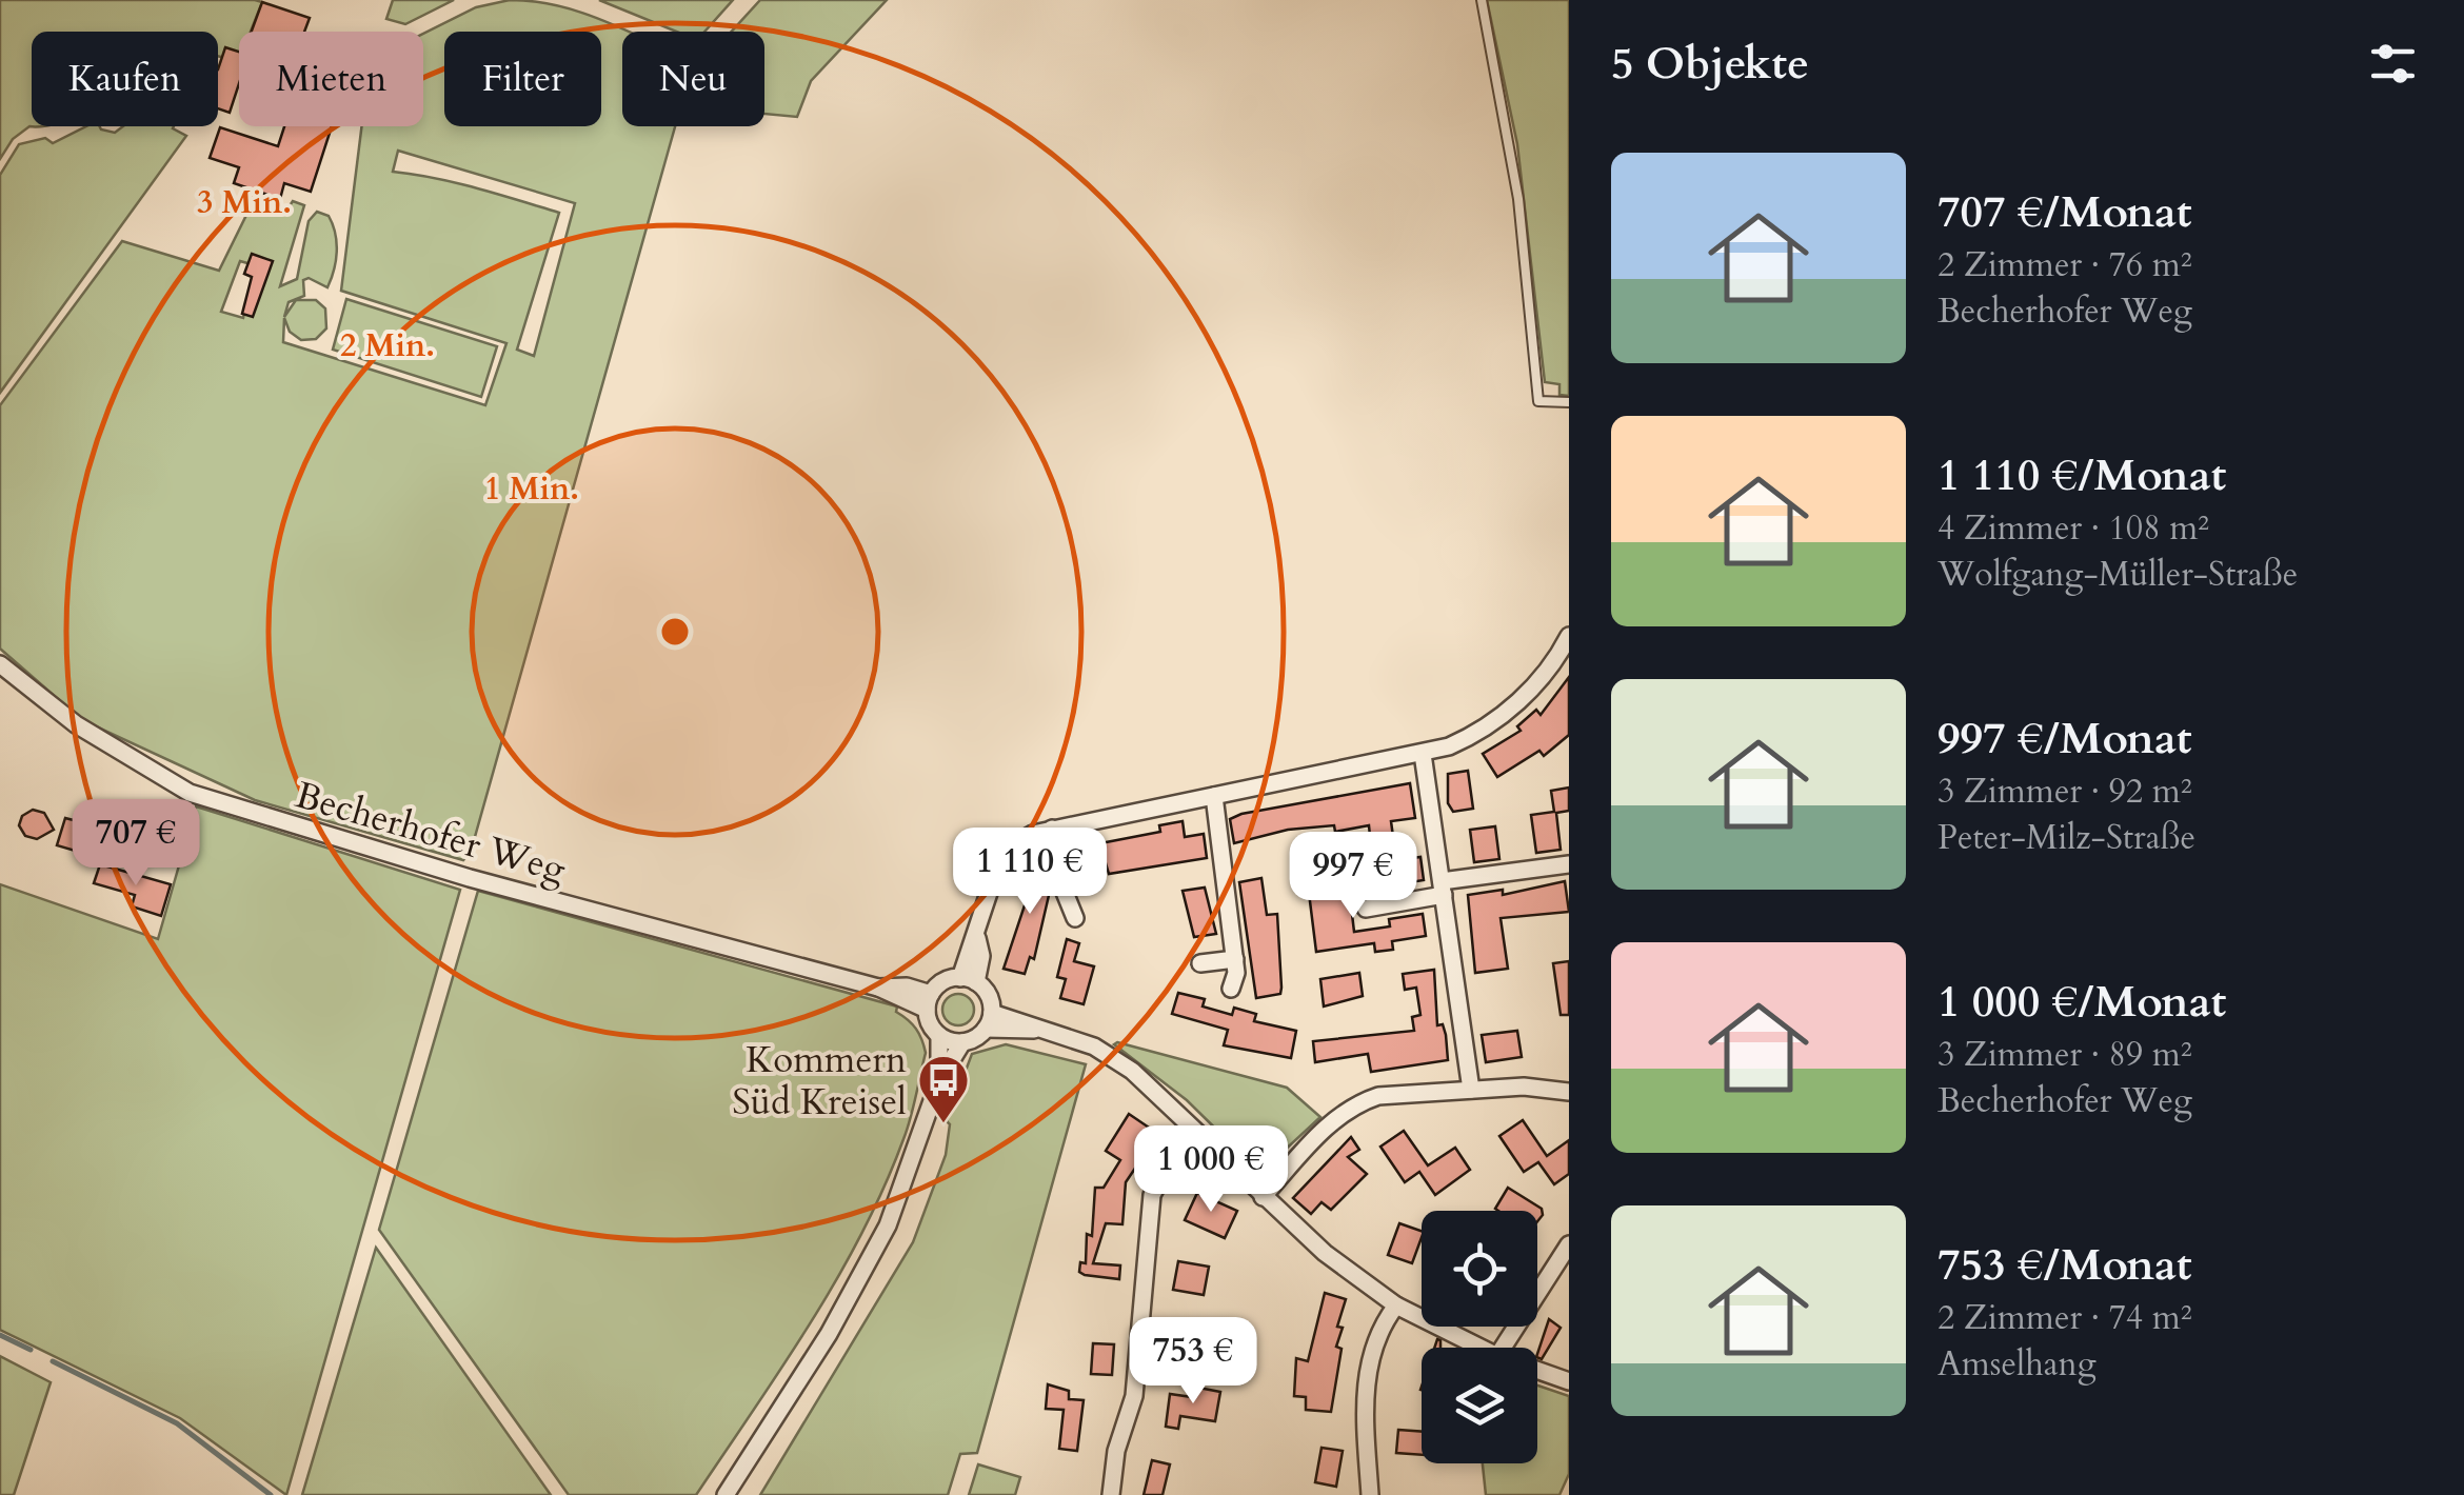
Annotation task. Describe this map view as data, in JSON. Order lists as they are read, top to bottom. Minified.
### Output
{"streets":{"street":["Becherhofer Weg"]},"places":{"bus stop":["Kommern Süd Kreisel"]},"page":{"heading":"5 Objekte","chip":["Kaufen","Mieten","Filter","Neu"],"list":[{"name":"707 €/Monat","note":"2 Zimmer · 76 m² · Becherhofer Weg"},{"name":"1 110 €/Monat","note":"4 Zimmer · 108 m² · Wolfgang-Müller-Straße"},{"name":"997 €/Monat","note":"3 Zimmer · 92 m² · Peter-Milz-Straße"},{"name":"1 000 €/Monat","note":"3 Zimmer · 89 m² · Becherhofer Weg"},{"name":"753 €/Monat","note":"2 Zimmer · 74 m² · Amselhang"}],"price":["707 €","1 110 €","997 €","1 000 €","753 €"]},"rings":["3 Min.","2 Min.","1 Min."]}
